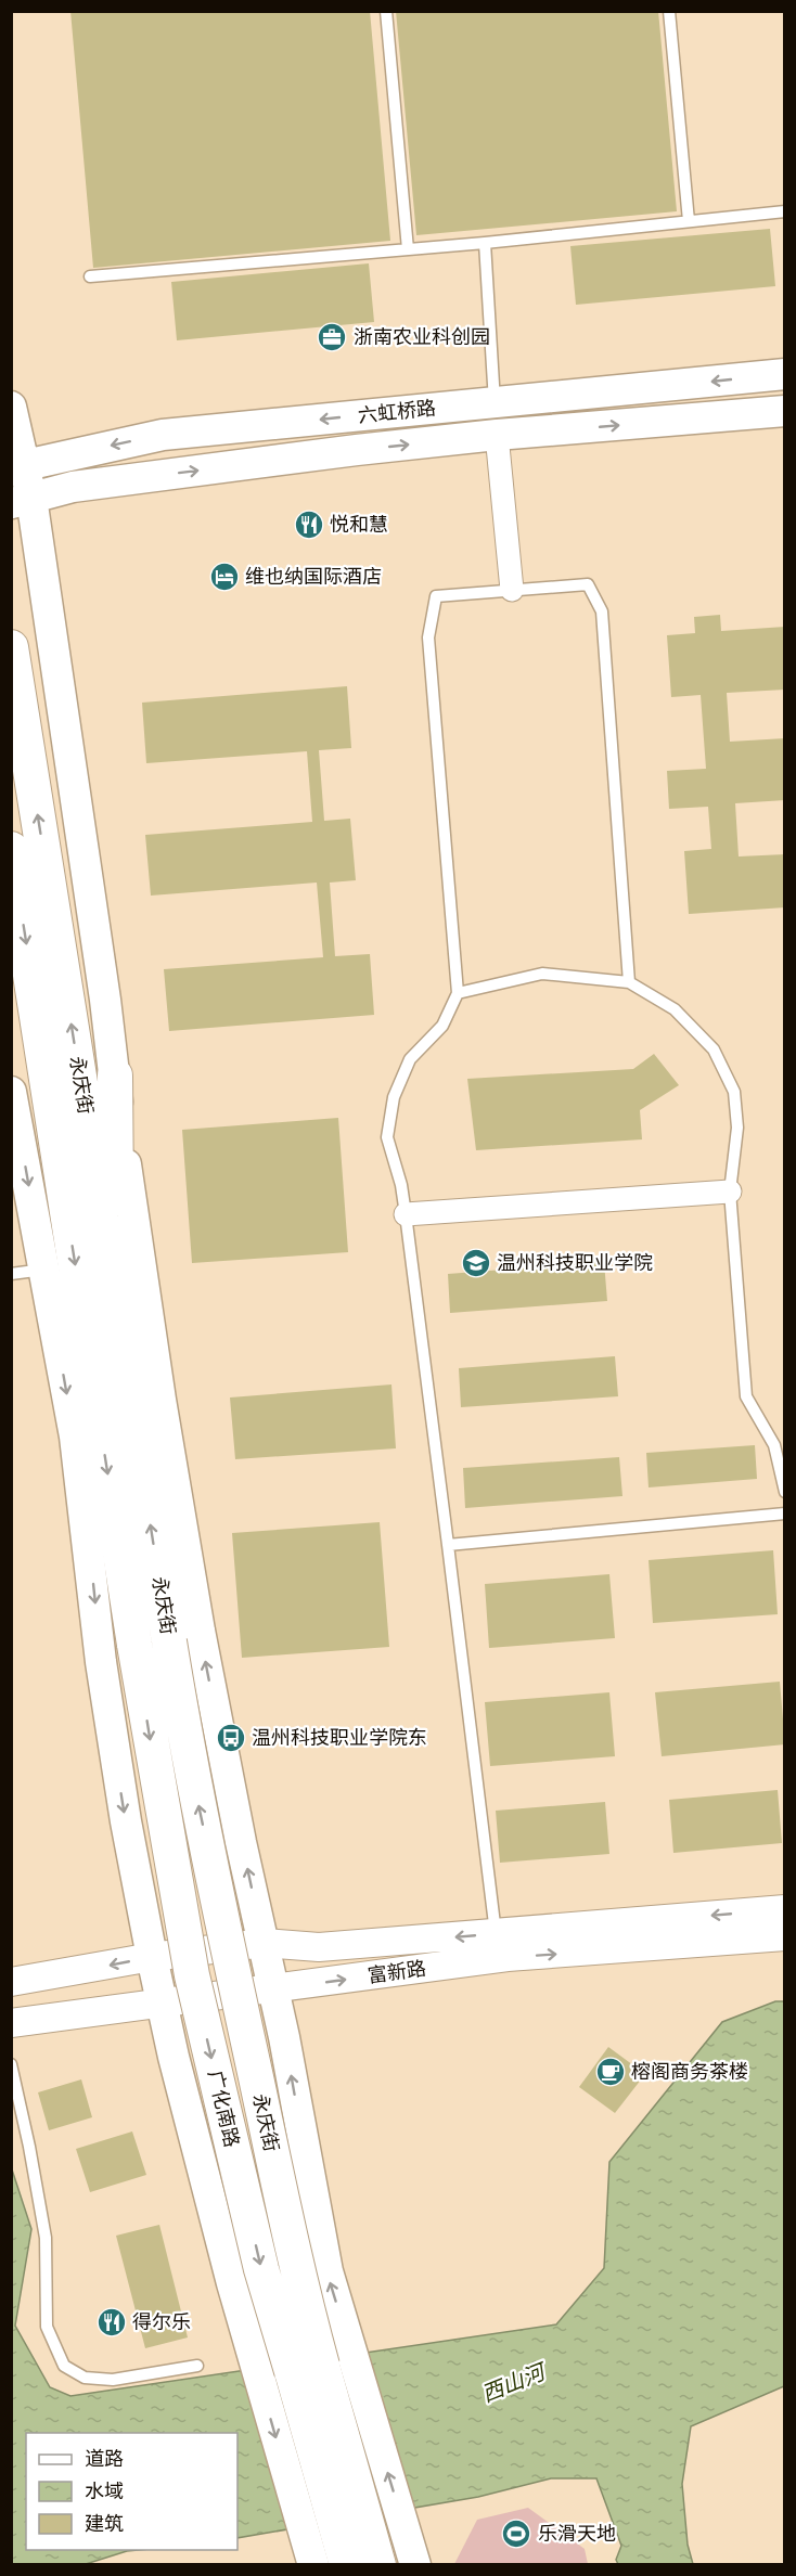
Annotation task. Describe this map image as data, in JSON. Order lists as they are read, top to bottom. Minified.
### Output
{"streets":{"main road":["六虹桥路","永庆街","广化南路"],"street":["富新路"]},"crossings":[["永庆街","广化南路"]],"water":["西山河"],"places":{"office":["浙南农业科创园"],"restaurant":["悦和慧","得尔乐"],"hotel":["维也纳国际酒店"],"school or university":["温州科技职业学院"],"bus stop":["温州科技职业学院东"],"cafe":["榕阁商务茶楼"],"sports":["乐滑天地"]},"legend":["道路","水域","建筑"]}
